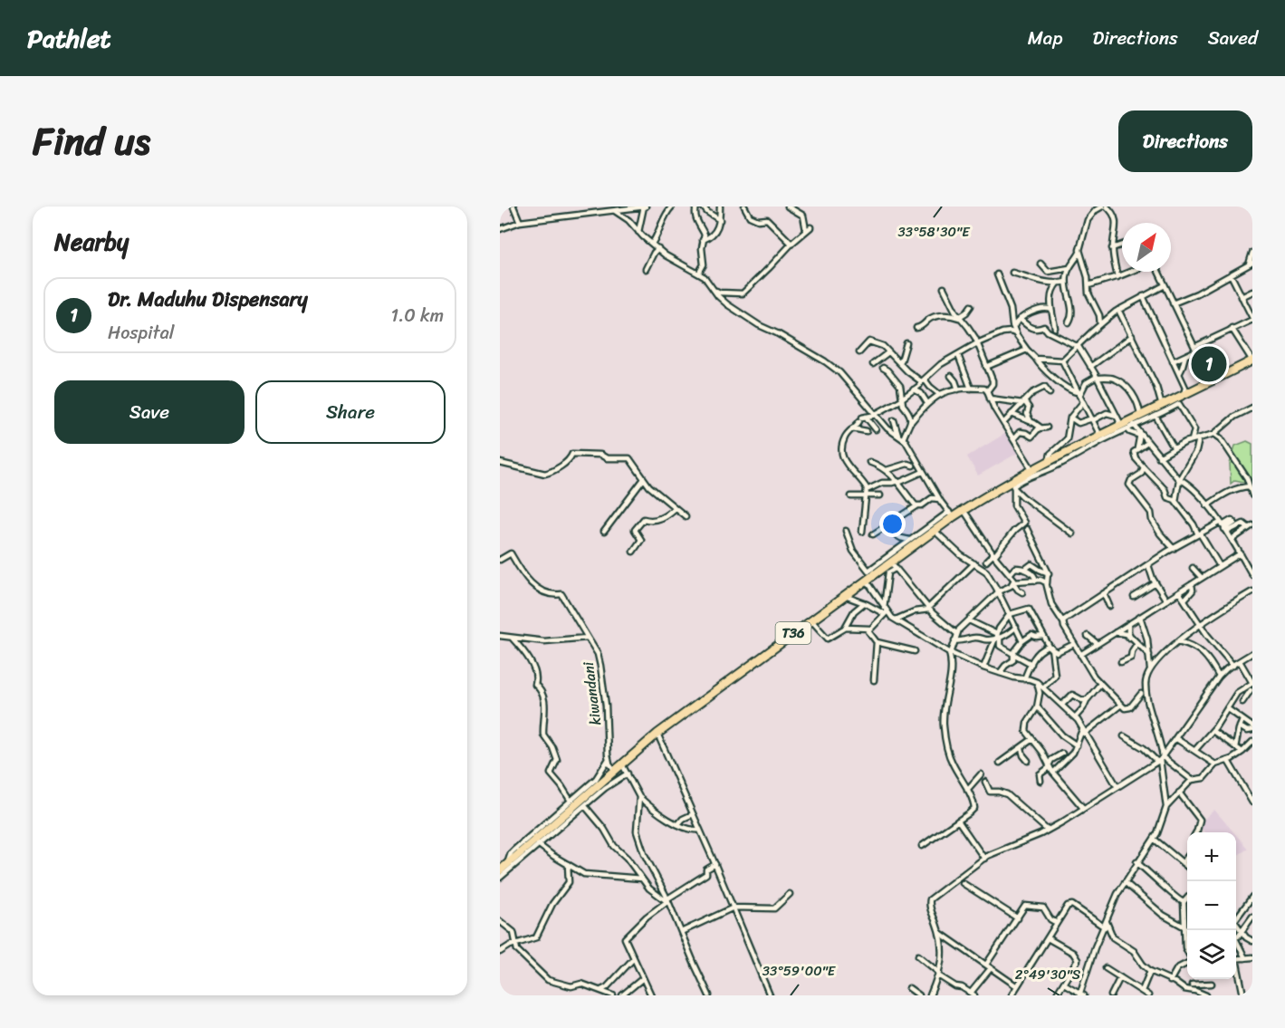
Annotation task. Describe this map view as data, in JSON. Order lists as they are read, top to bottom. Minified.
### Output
{"streets":{"highway":["T36"],"street":["kiwandani"]},"crossings":[["T36","kiwandani"]],"north":"top right","page":{"header":"Pathlet","nav":["Map","Directions","Saved"],"title":"Find us","buttons":["Directions",["Save","Share"]],"heading":"Nearby","list":[{"mark":"1","name":"Dr. Maduhu Dispensary","note":"Hospital","value":"1.0 km"}],"pins":"1","map_buttons":["+","−"]},"coordinates":["33°58'30\"E","33°59'00\"E","2°49'30\"S"]}
